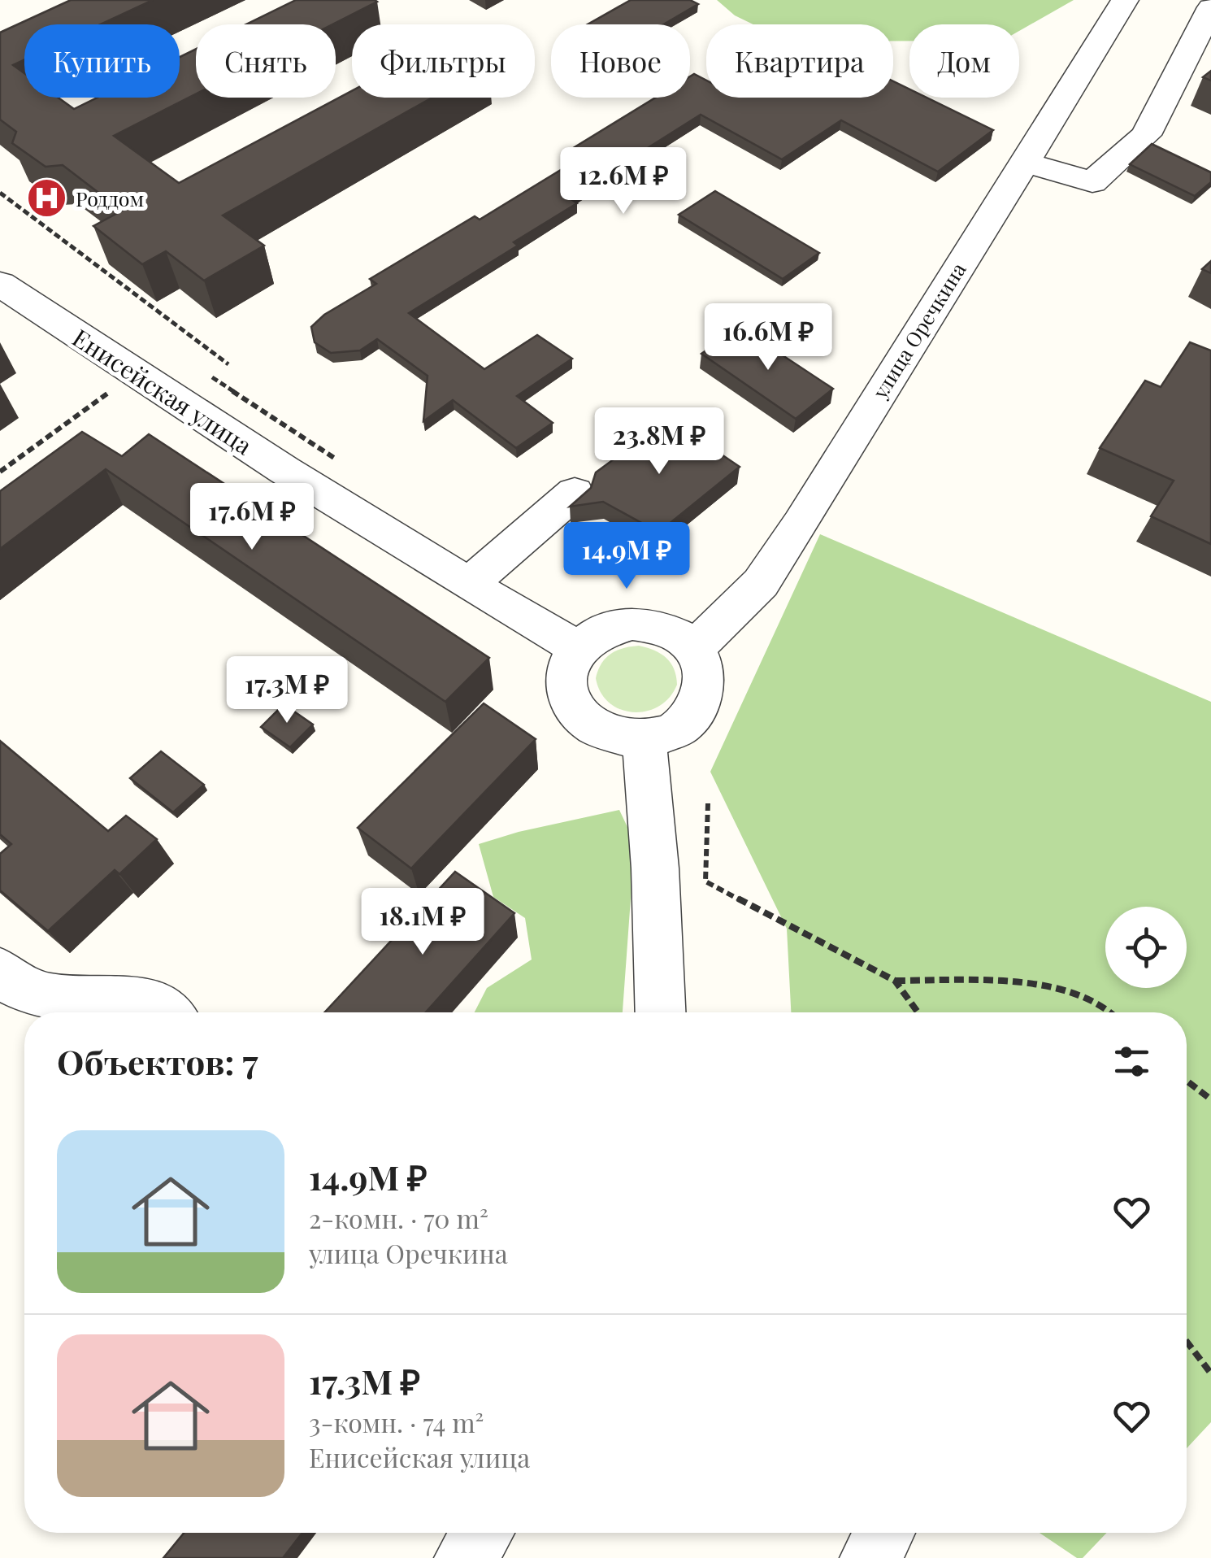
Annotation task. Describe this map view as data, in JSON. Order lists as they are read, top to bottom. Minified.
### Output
{"streets":{"street":["улица Оречкина","Енисейская улица"]},"crossings":[["улица Оречкина","Енисейская улица"]],"places":{"hospital":["Роддом"]},"page":{"chip":["Купить","Снять","Фильтры","Новое","Квартира","Дом"],"price":["12.6M ₽","16.6M ₽","23.8M ₽","17.6M ₽","14.9M ₽","17.3M ₽","18.1M ₽"],"heading":"Объектов: 7","list":[{"name":"14.9M ₽","note":"2-комн. · 70 m² · улица Оречкина"},{"name":"17.3M ₽","note":"3-комн. · 74 m² · Енисейская улица"}]}}
